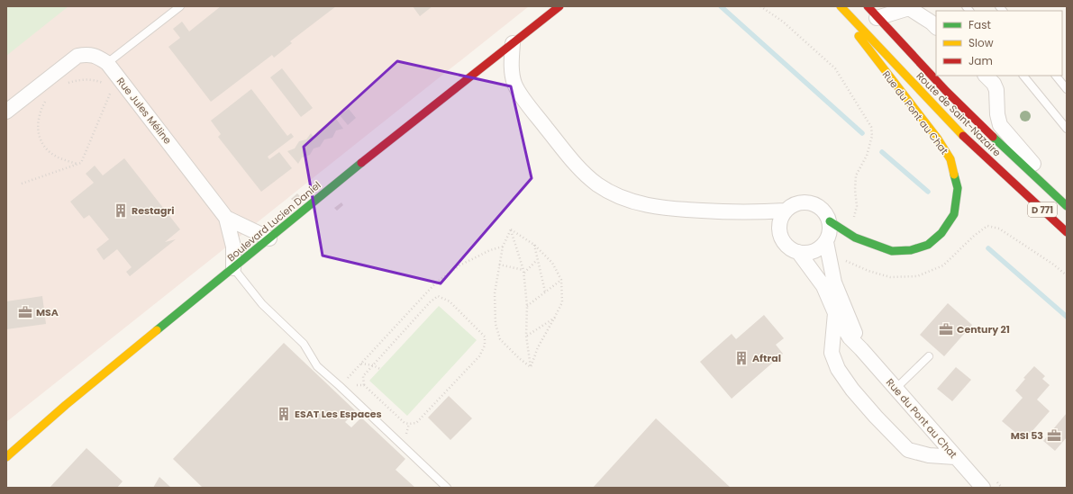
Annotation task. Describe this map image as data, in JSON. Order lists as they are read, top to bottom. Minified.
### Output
{"streets":{"main road":["Rue du Pont au Chat","Route de Saint-Nazaire","D 771","Boulevard Lucien Daniel"],"street":["Rue Jules Méline"]},"crossings":[["Rue Jules Méline","Boulevard Lucien Daniel"]],"places":{"building":["Restagri","Aftral","ESAT Les Espaces"],"office":["MSA","Century 21","MSI 53"]},"legend":["Fast","Slow","Jam"]}
